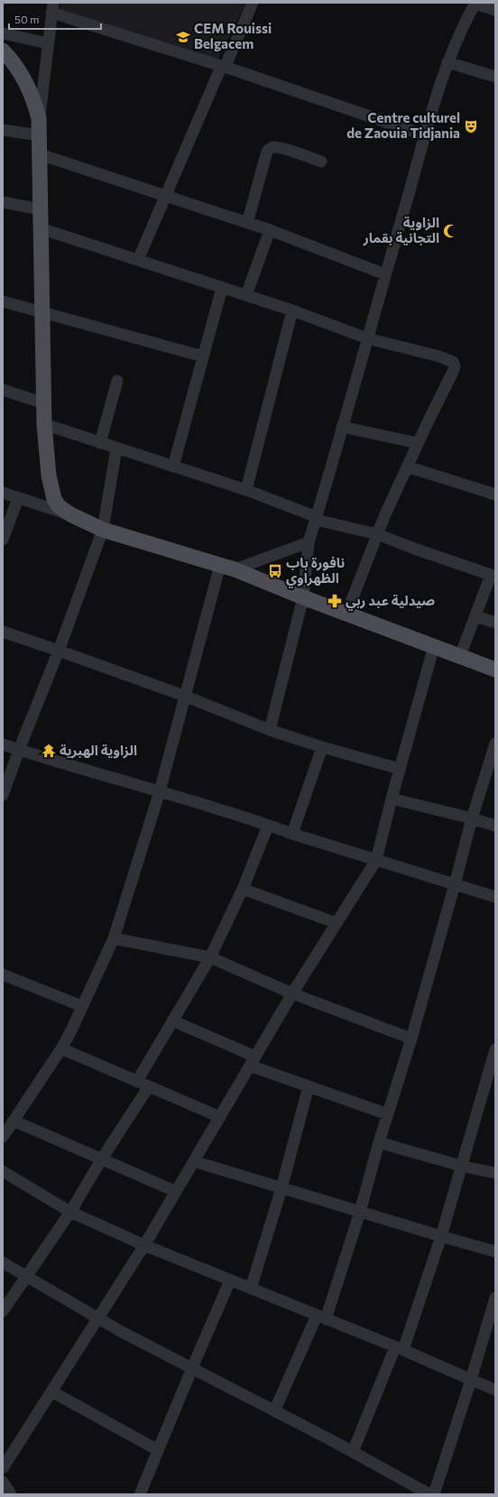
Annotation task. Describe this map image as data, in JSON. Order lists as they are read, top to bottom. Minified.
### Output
{"places":{"school or university":["CEM Rouissi Belgacem"],"theatre":["Centre culturel de Zaouia Tidjania"],"mosque":["الزاوية التجانية بقمار"],"bus stop":["نافورة باب الظهراوي"],"pharmacy":["صيدلية عبد ربي"],"temple":["الزاوية الهبرية"]},"scale_bar":"50 m"}
